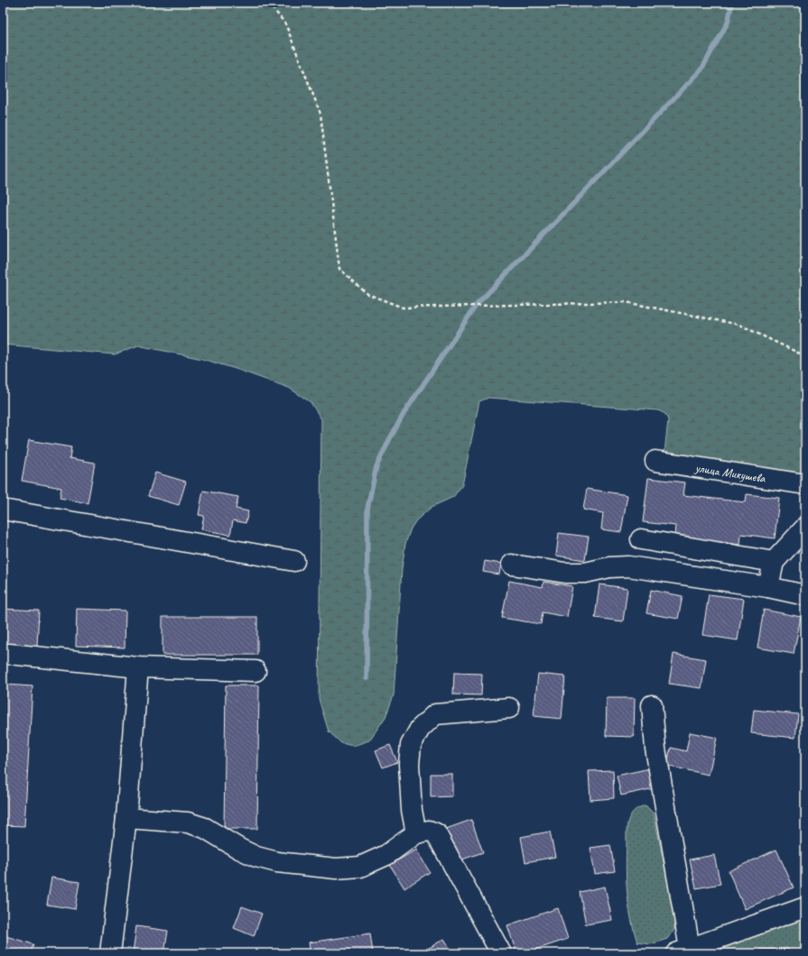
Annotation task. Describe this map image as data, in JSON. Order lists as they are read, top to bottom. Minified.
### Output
{"streets":{"street":["улица Микушева"]}}
